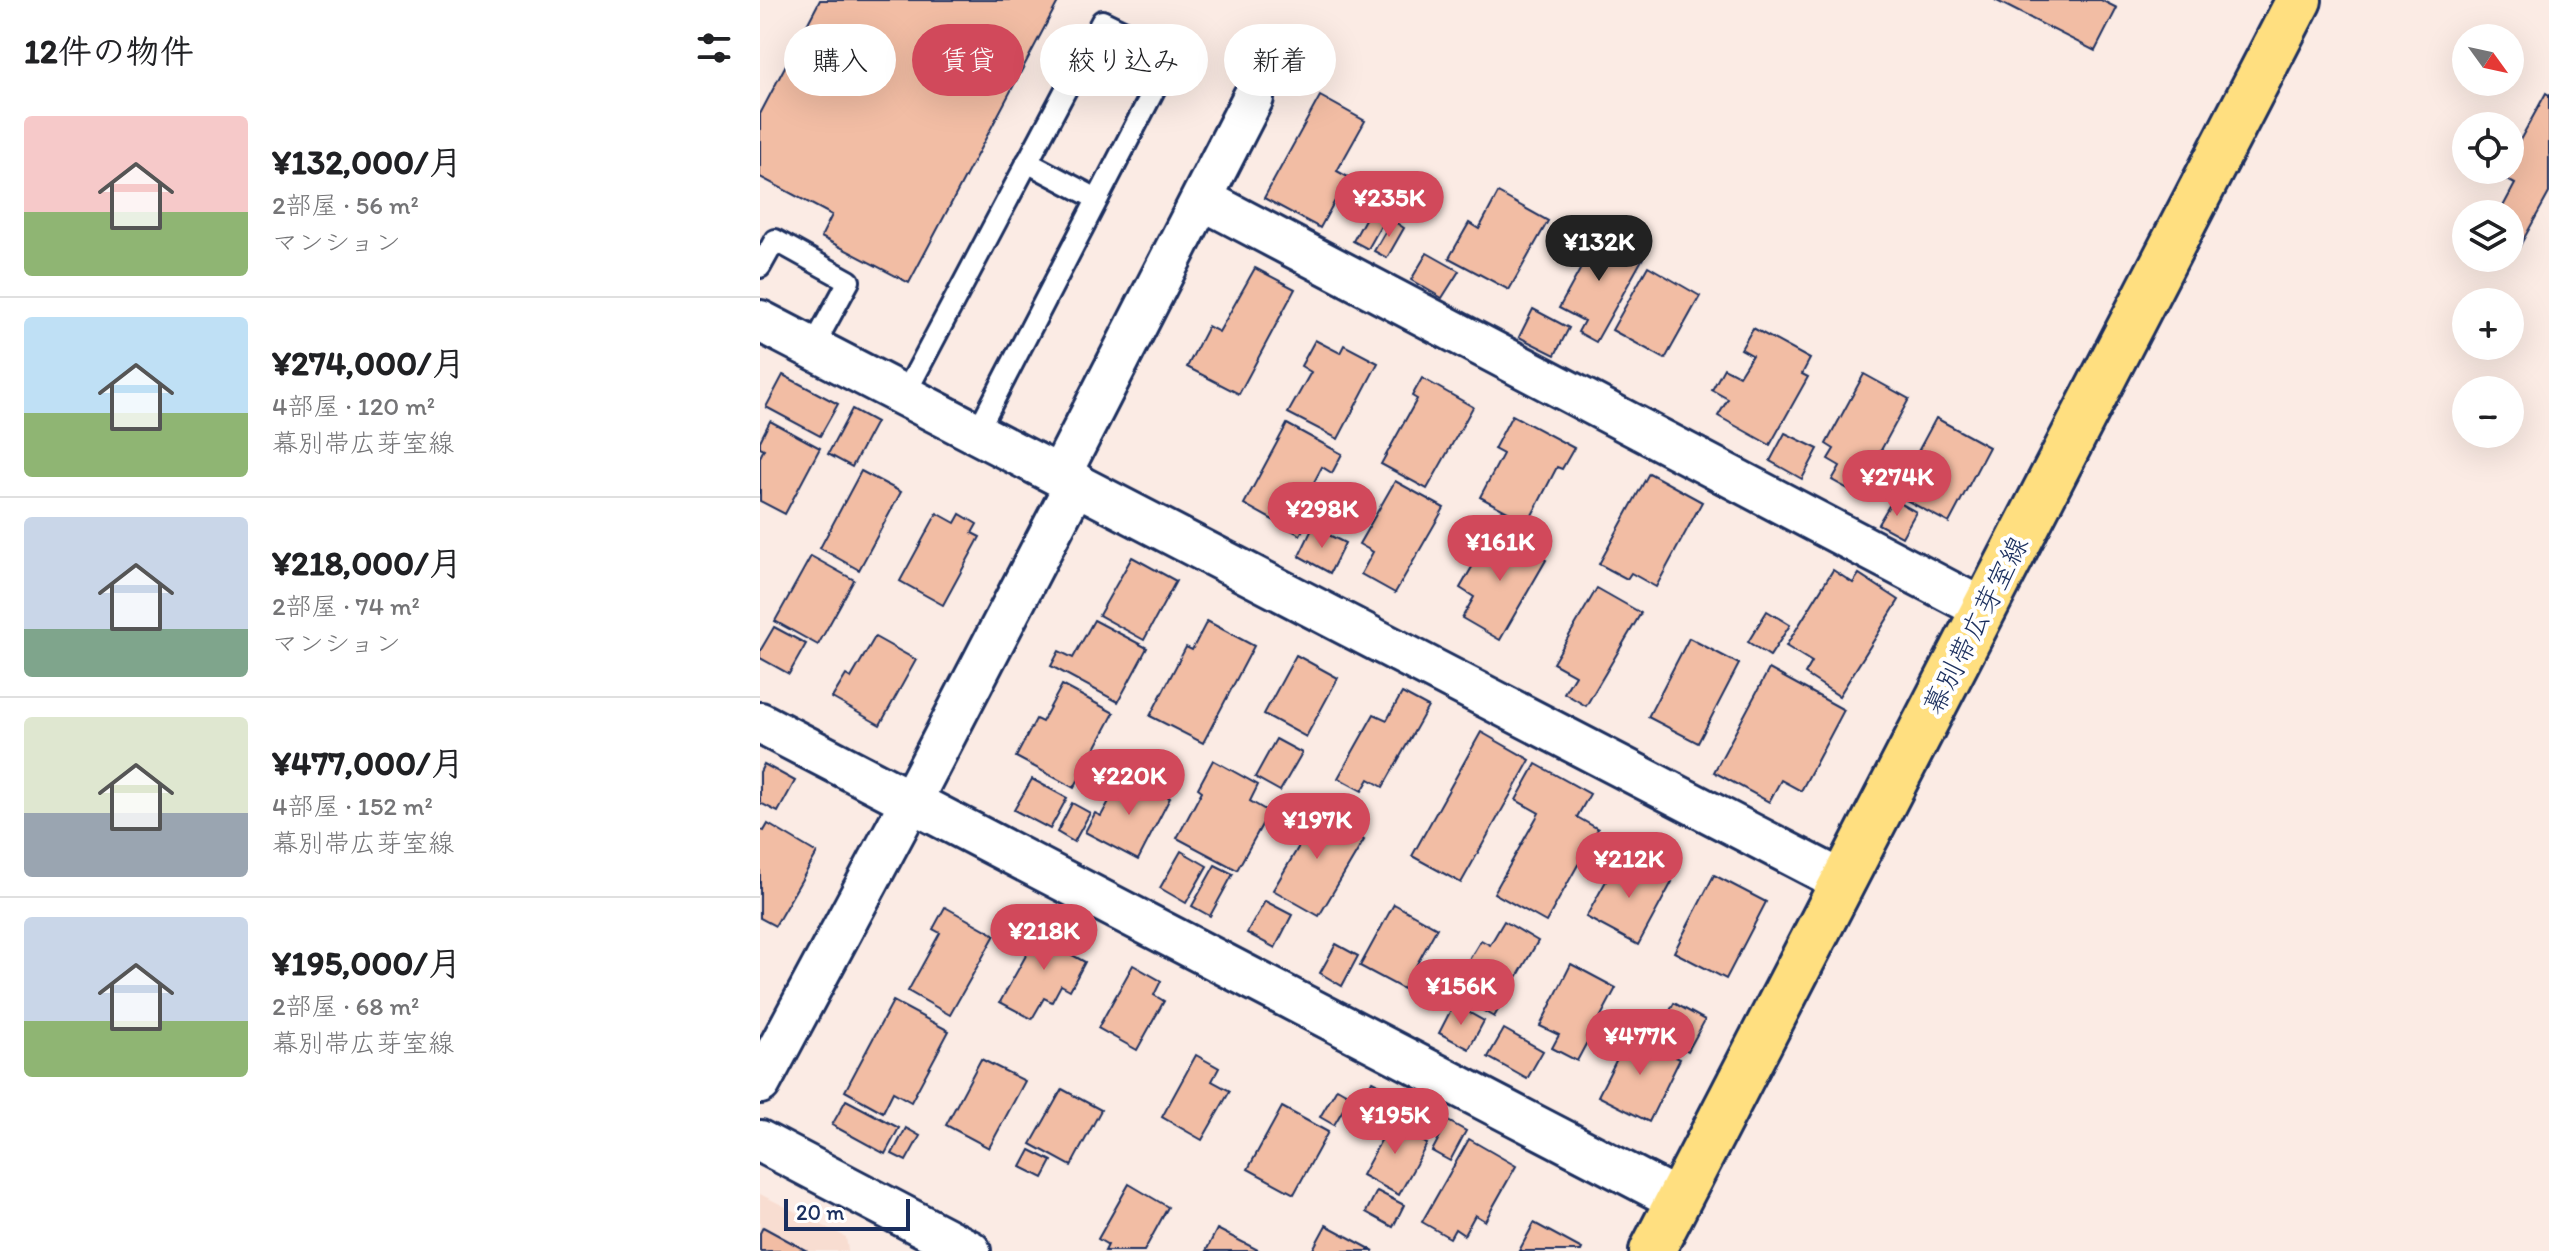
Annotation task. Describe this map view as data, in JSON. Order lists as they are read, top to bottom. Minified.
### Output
{"streets":{"main road":["幕別帯広芽室線"]},"scale_bar":"20 m","north":"bottom right","page":{"heading":"12件の物件","map_buttons":["+","−"],"chip":["購入","賃貸","絞り込み","新着"],"list":[{"name":"¥132,000/月","note":"2部屋 · 56 m² · マンション"},{"name":"¥274,000/月","note":"4部屋 · 120 m² · 幕別帯広芽室線"},{"name":"¥218,000/月","note":"2部屋 · 74 m² · マンション"},{"name":"¥477,000/月","note":"4部屋 · 152 m² · 幕別帯広芽室線"},{"name":"¥195,000/月","note":"2部屋 · 68 m² · 幕別帯広芽室線"}],"price":["¥235K","¥132K","¥274K","¥298K","¥161K","¥220K","¥197K","¥212K","¥218K","¥156K","¥477K","¥195K"],"scale":"20 m"}}
